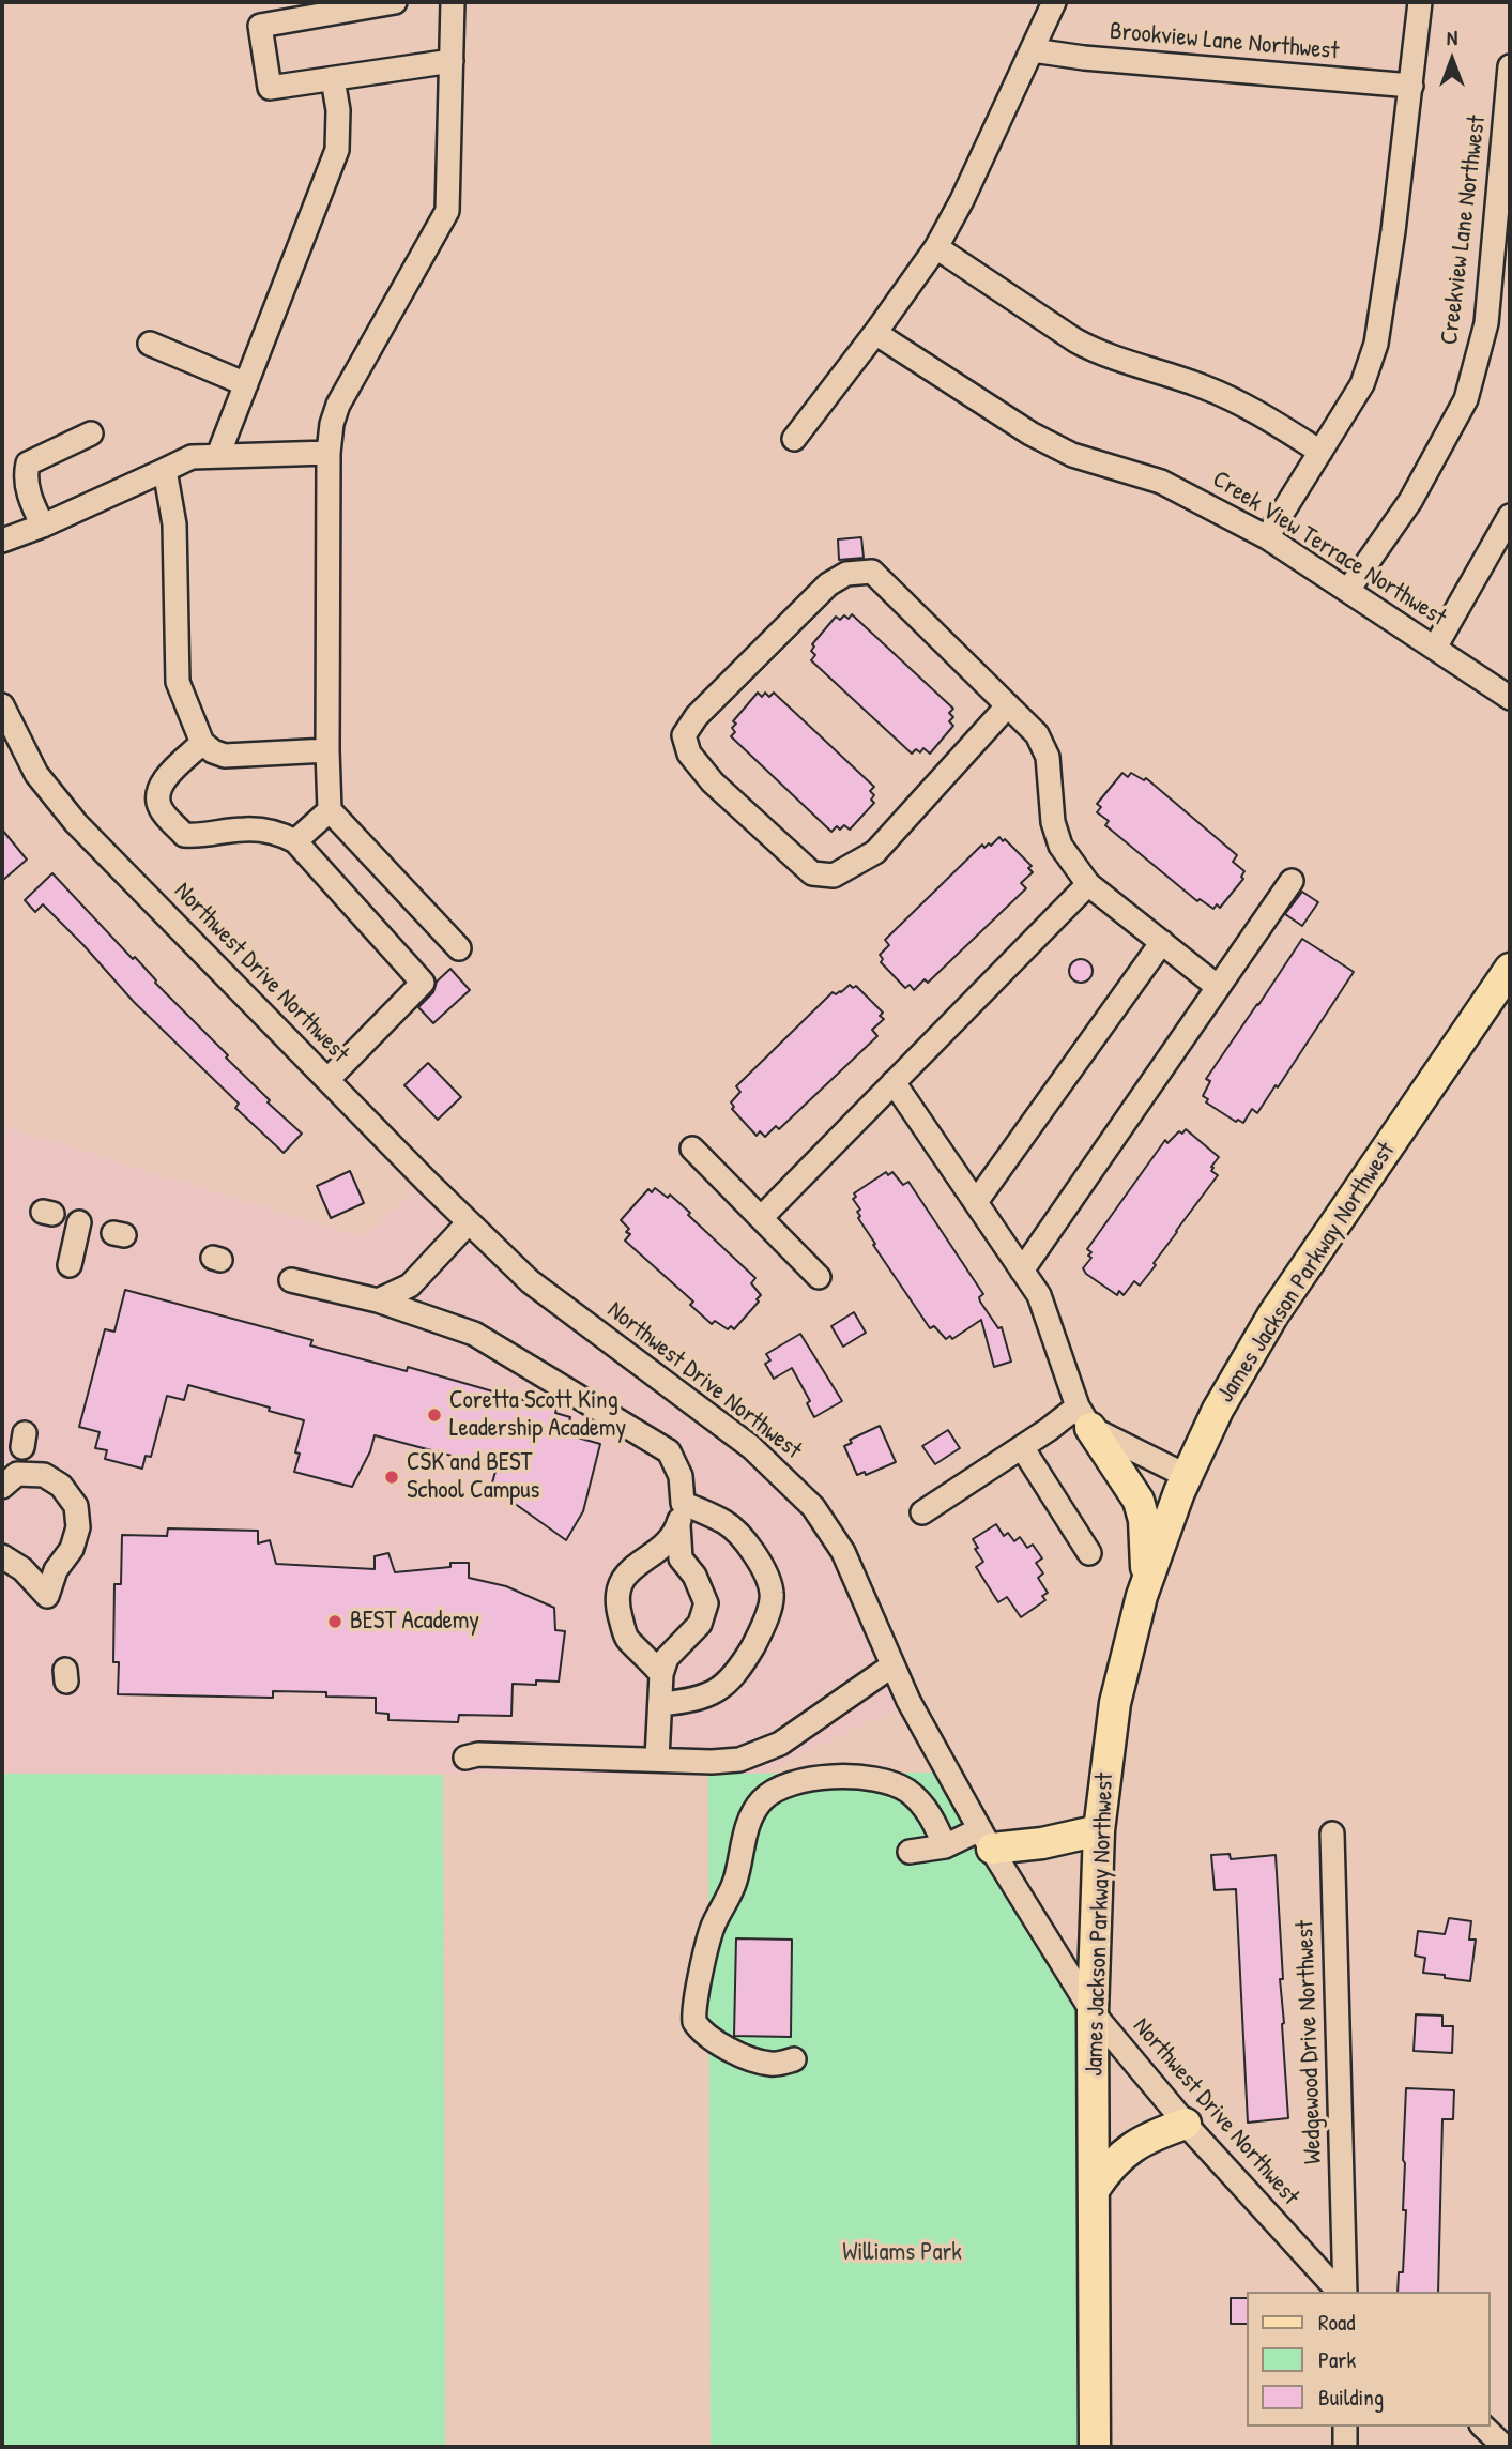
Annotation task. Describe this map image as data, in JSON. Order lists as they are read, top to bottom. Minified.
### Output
{"streets":{"main road":["James Jackson Parkway Northwest"],"street":["Brookview Lane Northwest","Creekview Lane Northwest","Creek View Terrace Northwest","Northwest Drive Northwest","Wedgewood Drive Northwest"]},"crossings":[["Creekview Lane Northwest","Creek View Terrace Northwest"],["Northwest Drive Northwest","James Jackson Parkway Northwest"]],"parks":["Williams Park"],"places":["Coretta Scott King Leadership Academy","CSK and BEST School Campus","BEST Academy"],"legend":["Road","Park","Building"],"north":"top"}
